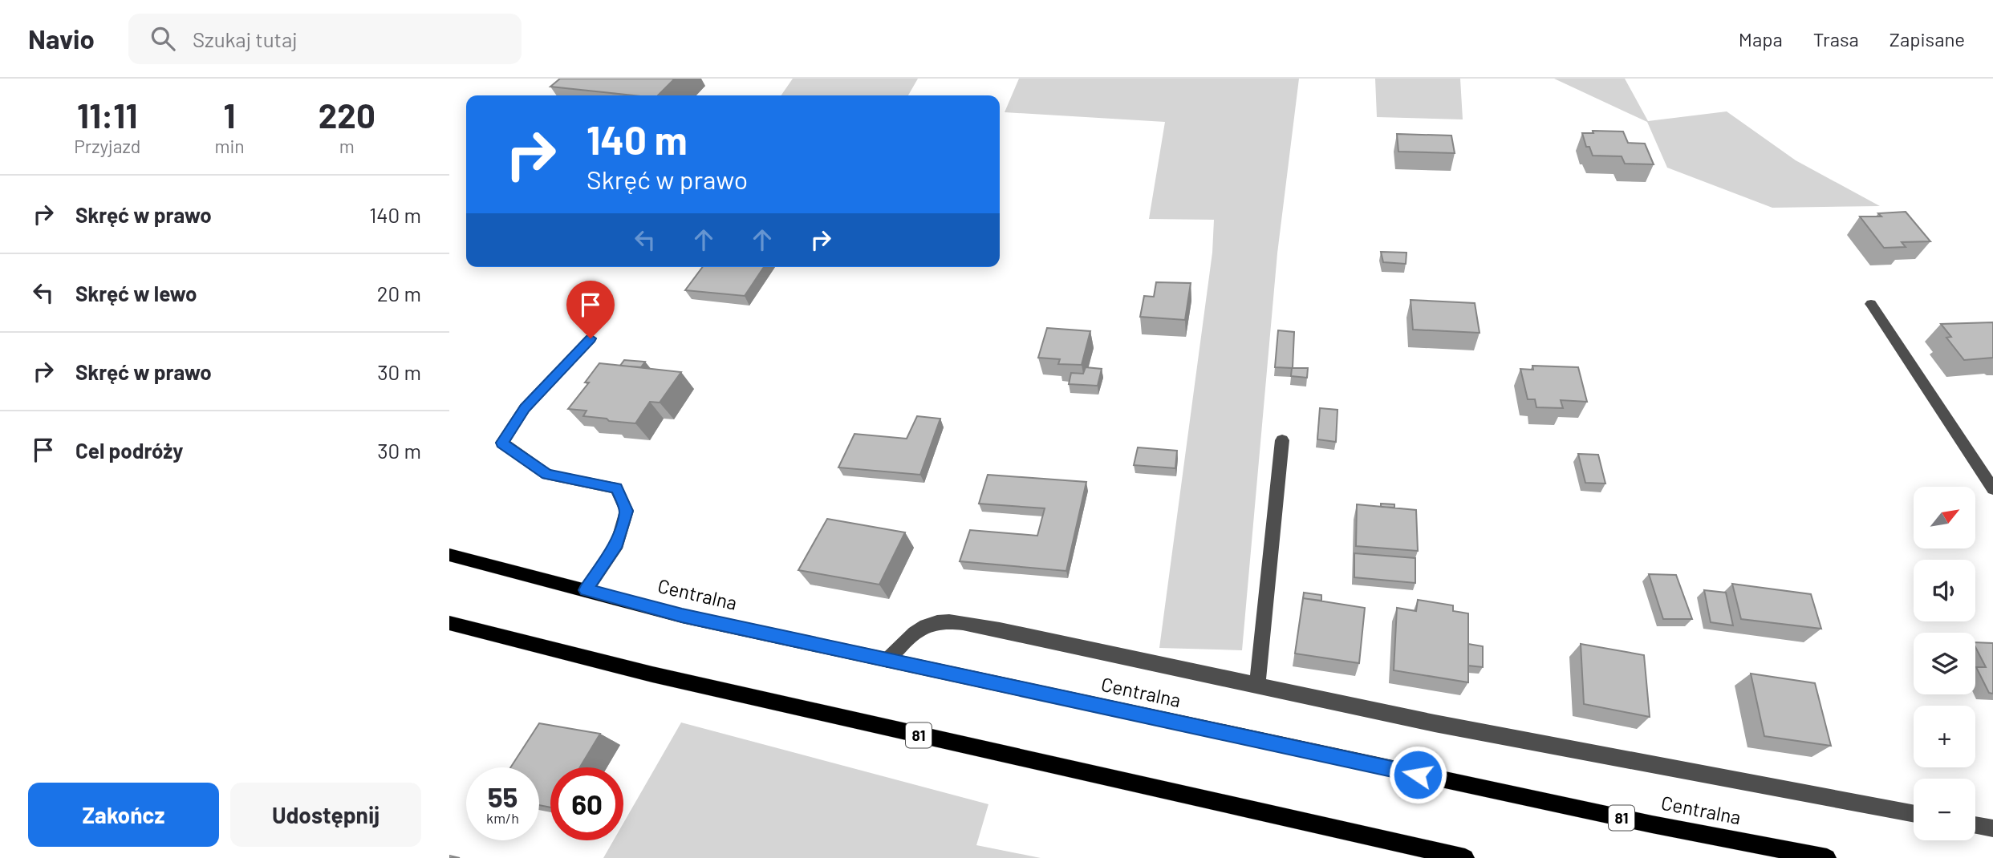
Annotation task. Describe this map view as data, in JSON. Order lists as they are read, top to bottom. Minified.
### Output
{"streets":{"main road":["Centralna","81"]},"north":"top right","page":{"header":"Navio","search":"Szukaj tutaj","nav":["Mapa","Trasa","Zapisane"],"eta":["11:11","Przyjazd","1","min","220","m"],"turn":["140 m","Skręć w prawo"],"list":[{"name":"Skręć w prawo","value":"140 m"},{"name":"Skręć w lewo","value":"20 m"},{"name":"Skręć w prawo","value":"30 m"},{"name":"Cel podróży","value":"30 m"}],"map_buttons":["+","−"],"speed":"55 km/h","limit":"60","buttons":["Zakończ","Udostępnij"]}}
